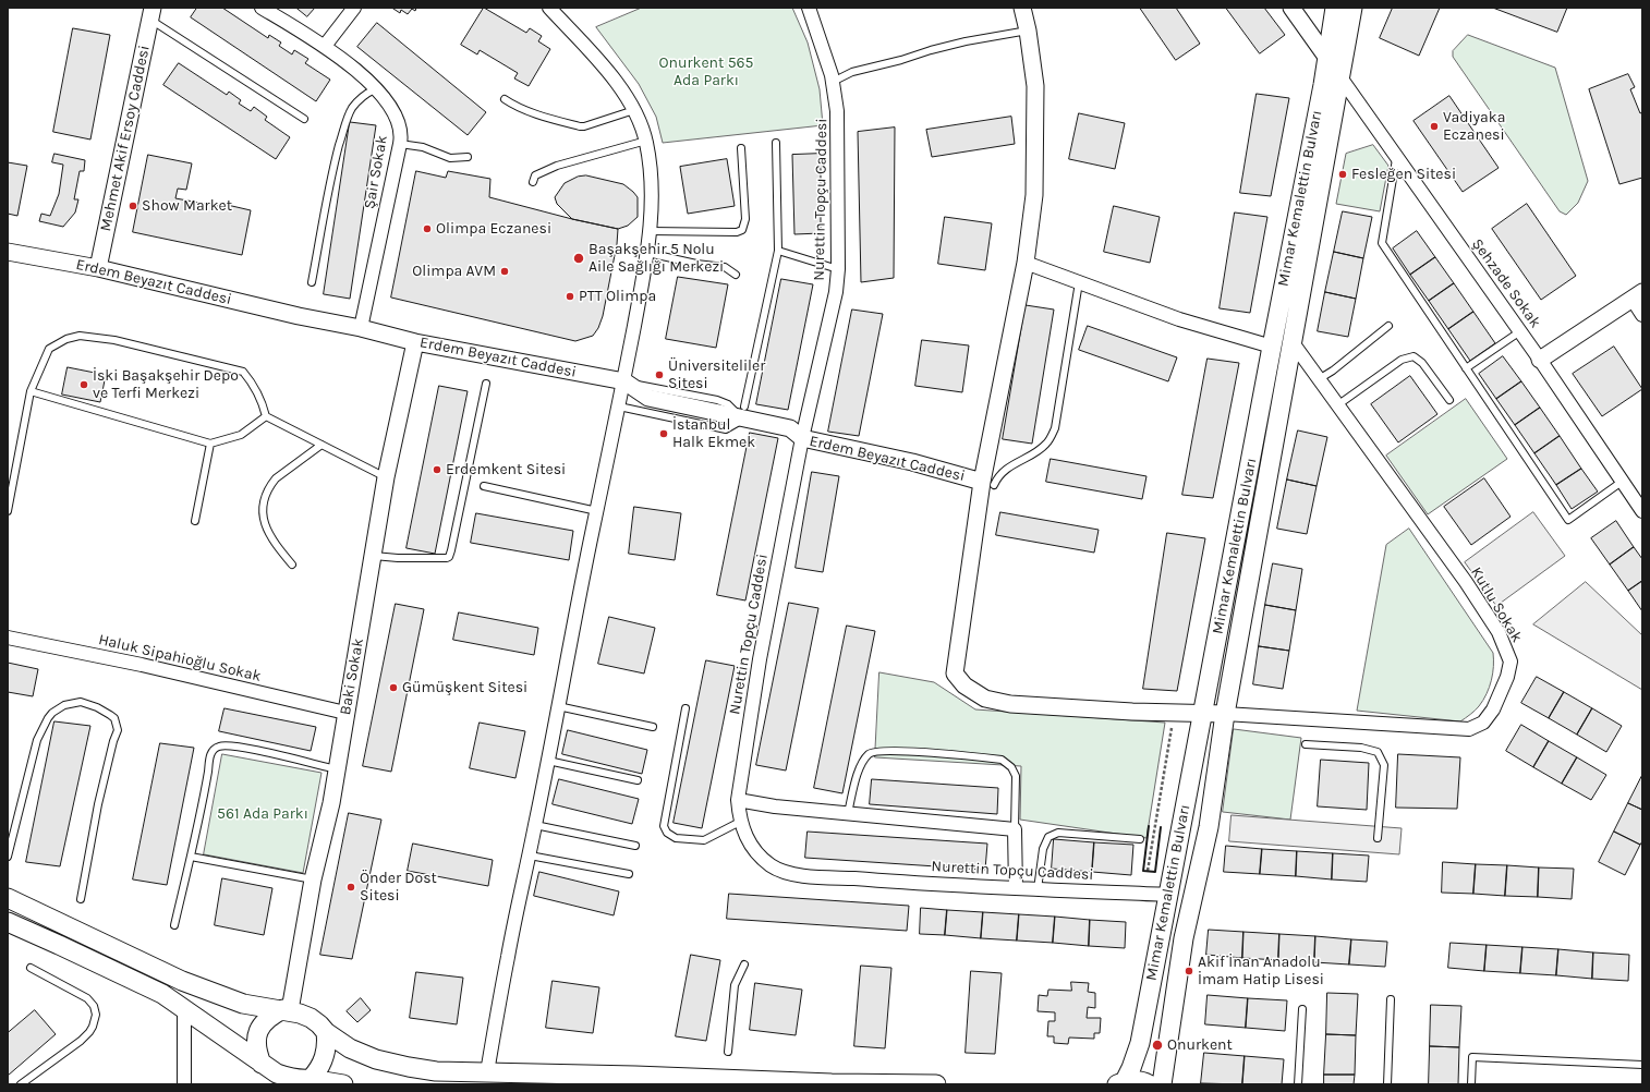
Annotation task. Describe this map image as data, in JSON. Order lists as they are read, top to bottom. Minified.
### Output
{"streets":{"main road":["Mimar Kemalettin Bulvarı"],"street":["Mehmet Akif Ersoy Caddesi","Şair Sokak","Nurettin Topçu Caddesi","Erdem Beyazıt Caddesi","Şehzade Sokak","Kutlu Sokak","Haluk Sipahioğlu Sokak","Baki Sokak"]},"crossings":[["Mehmet Akif Ersoy Caddesi","Erdem Beyazıt Caddesi"],["Şair Sokak","Erdem Beyazıt Caddesi"],["Mimar Kemalettin Bulvarı","Nurettin Topçu Caddesi"],["Mimar Kemalettin Bulvarı","Şehzade Sokak"],["Mimar Kemalettin Bulvarı","Kutlu Sokak"],["Nurettin Topçu Caddesi","Erdem Beyazıt Caddesi"],["Erdem Beyazıt Caddesi","Baki Sokak"],["Haluk Sipahioğlu Sokak","Baki Sokak"]],"parks":["Onurkent 565 Ada Parkı","561 Ada Parkı"],"places":["Vadiyaka Eczanesi","Fesleğen Sitesi","Show Market","Olimpa Eczanesi","Başakşehir 5 Nolu Aile Sağlığı Merkezi","Olimpa AVM","PTT Olimpa","Üniversiteliler Sitesi","İski Başakşehir Depo ve Terfi Merkezi","İstanbul Halk Ekmek","Erdemkent Sitesi","Gümüşkent Sitesi","Önder Dost Sitesi","Akif İnan Anadolu İmam Hatip Lisesi","Onurkent"]}
